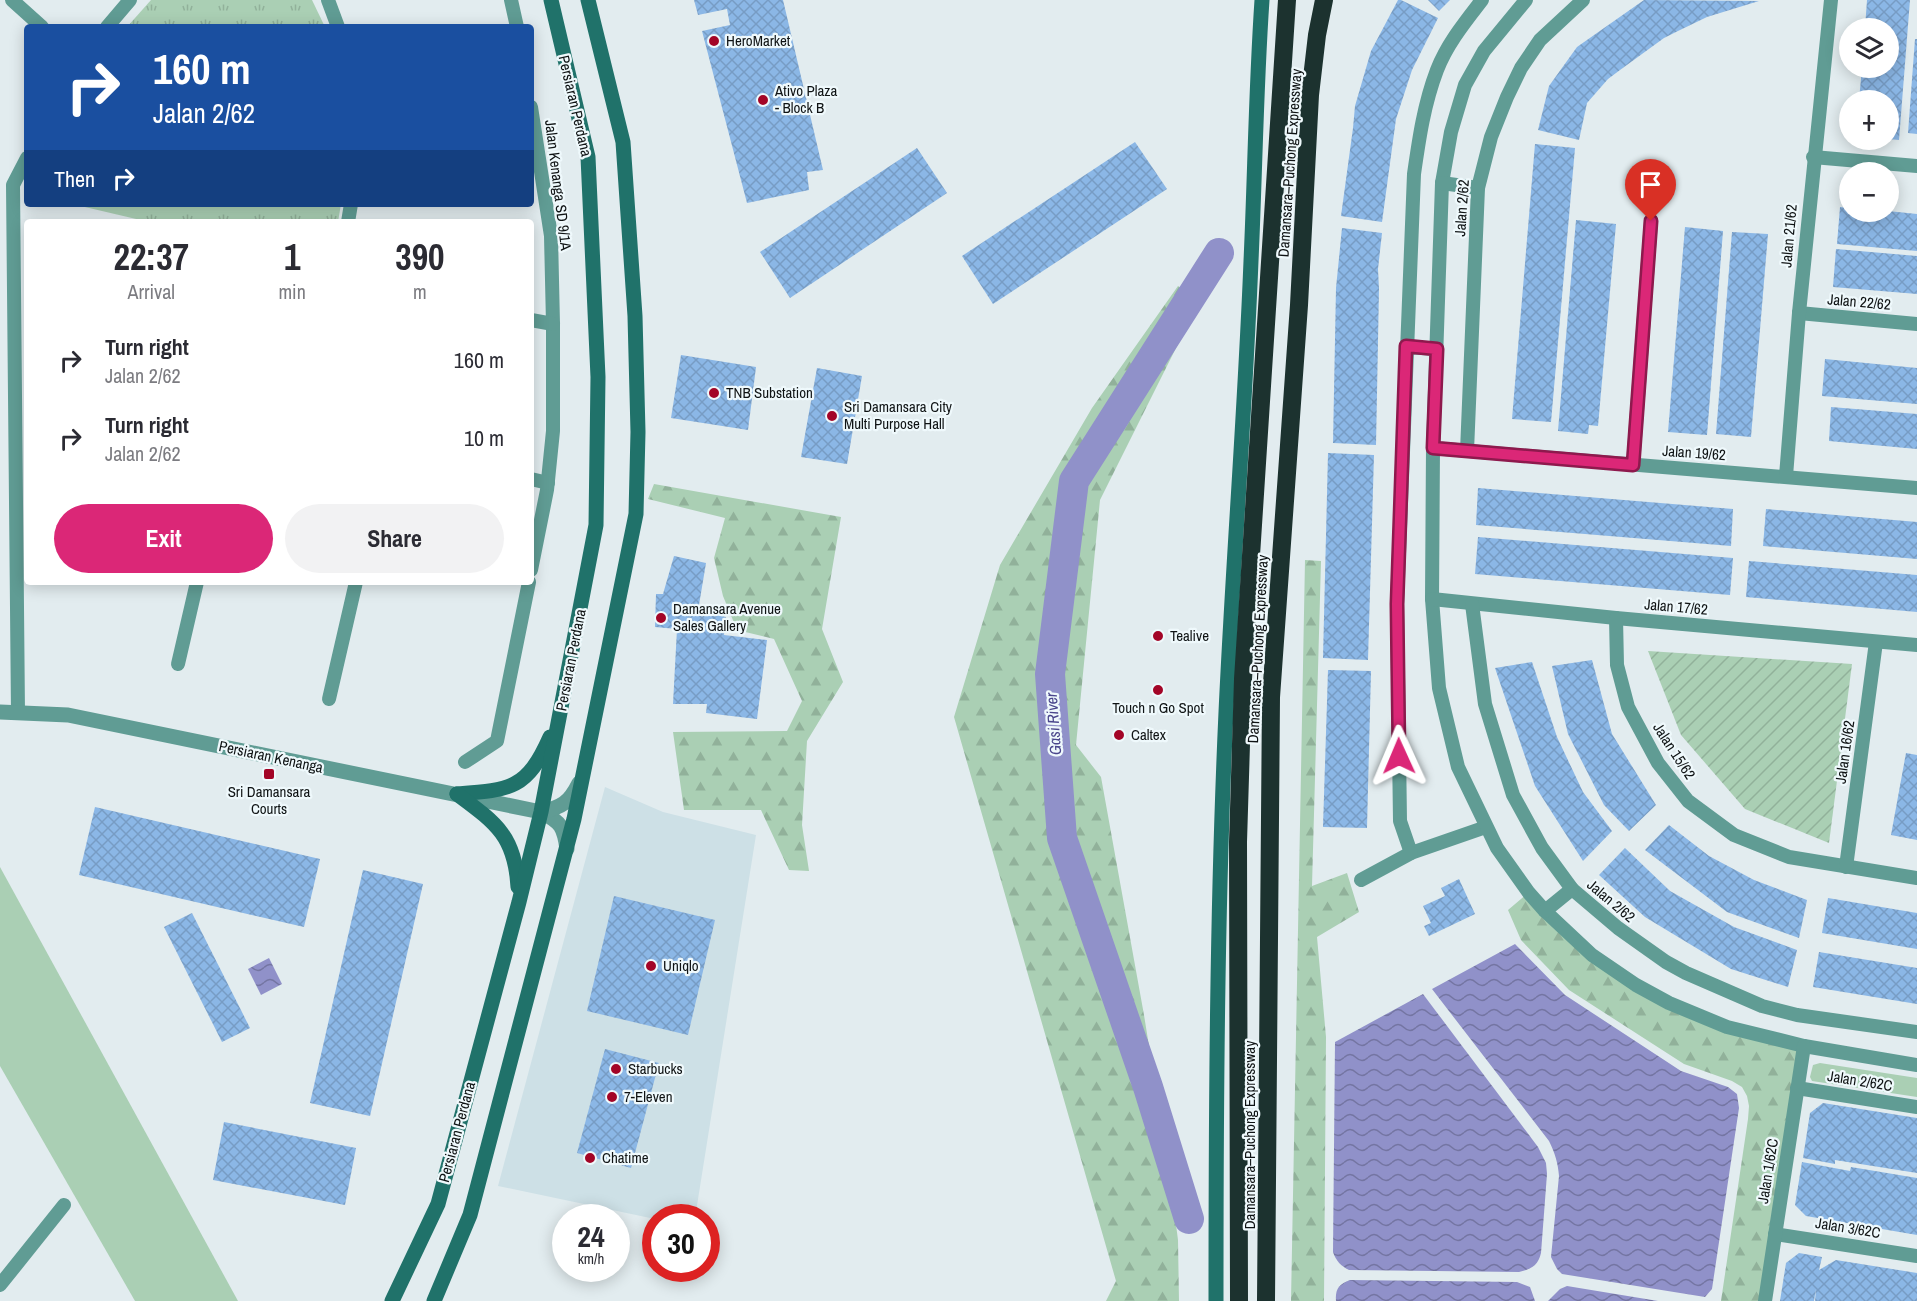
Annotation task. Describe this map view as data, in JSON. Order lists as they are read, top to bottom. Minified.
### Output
{"streets":{"highway":["Damansara–Puchong Expressway"],"main road":["Persiaran Perdana"],"street":["Jalan Kenanga SD 9/1A","Jalan 2/62","Jalan 21/62","Jalan 22/62","Jalan 19/62","Jalan 17/62","Jalan 15/62","Jalan 16/62","Persiaran Kenanga","Jalan 2/62C","Jalan 1/62C","Jalan 3/62C"]},"crossings":[["Persiaran Perdana","Persiaran Kenanga"],["Jalan 2/62","Jalan 19/62"],["Jalan 2/62","Jalan 17/62"],["Jalan 2/62","Jalan 1/62C"],["Jalan 21/62","Jalan 22/62"],["Jalan 21/62","Jalan 19/62"],["Jalan 17/62","Jalan 15/62"],["Jalan 17/62","Jalan 16/62"],["Jalan 15/62","Jalan 16/62"],["Jalan 2/62C","Jalan 1/62C"],["Jalan 1/62C","Jalan 3/62C"]],"water":["Gasi River"],"places":{"other":["HeroMarket","Ativo Plaza - Block B","TNB Substation","Sri Damansara City Multi Purpose Hall","Damansara Avenue Sales Gallery","Tealive","Touch n Go Spot","Caltex","Uniqlo","Starbucks","7-Eleven","Chatime"],"transit":["Sri Damansara Courts"]},"page":{"map_buttons":["+","−"],"turn":["160 m","Jalan 2/62"],"then":"Then","eta":["22:37","Arrival","1","min","390","m"],"list":[{"name":"Turn right","note":"Jalan 2/62","value":"160 m"},{"name":"Turn right","note":"Jalan 2/62","value":"10 m"}],"buttons":["Exit","Share"],"speed":"24 km/h","limit":"30"}}
